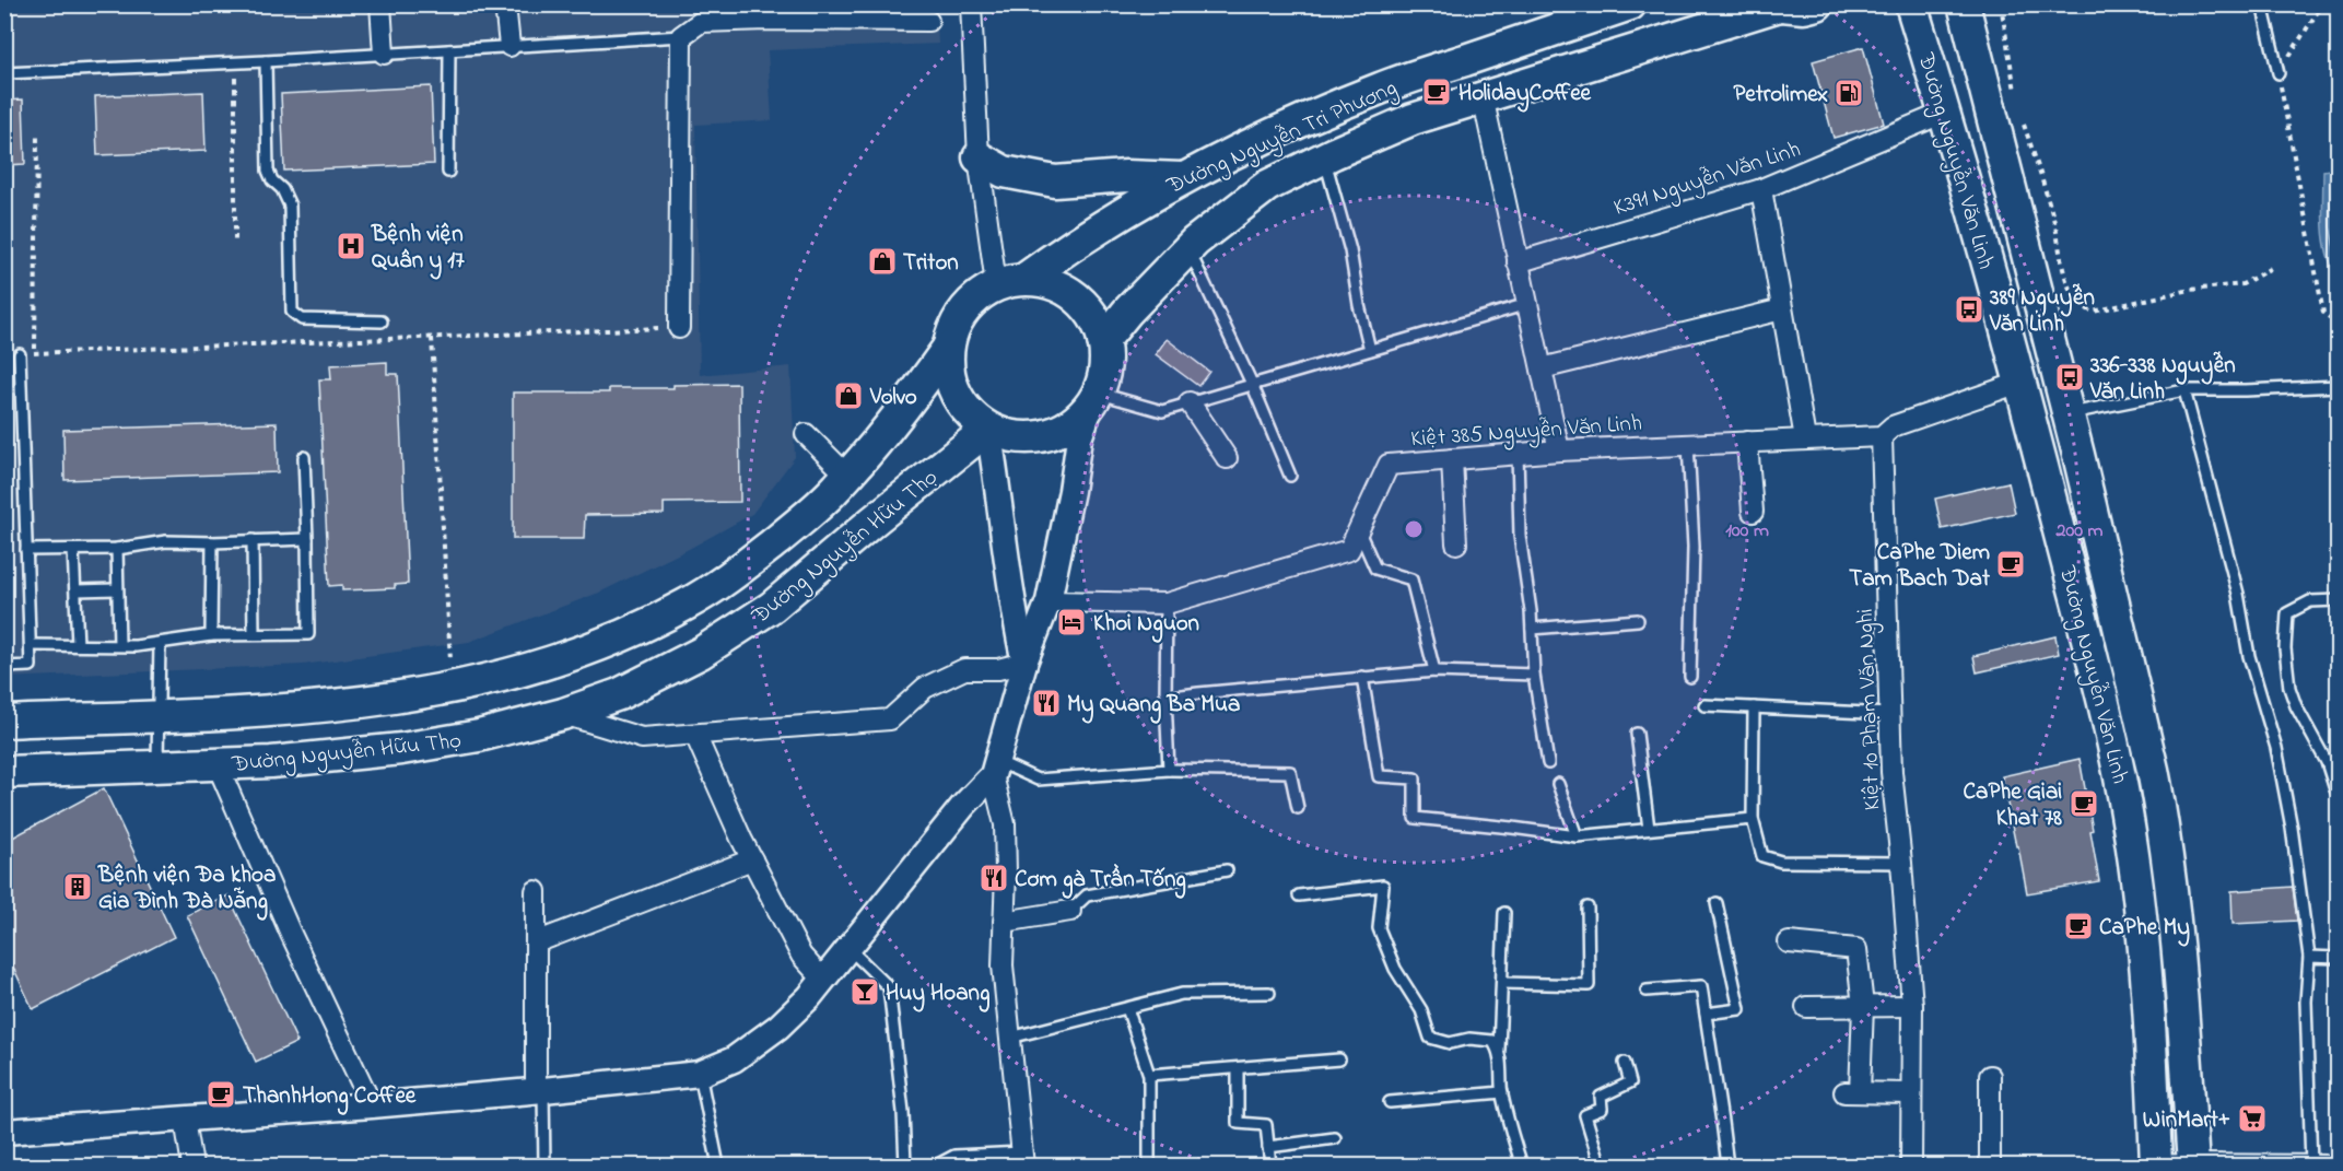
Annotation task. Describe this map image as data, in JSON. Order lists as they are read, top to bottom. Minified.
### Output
{"streets":{"main road":["Đường Nguyễn Tri Phương","Đường Nguyễn Văn Linh","Đường Nguyễn Hữu Thọ"],"street":["K391 Nguyễn Văn Linh","Kiệt 385 Nguyễn Văn Linh","Kiệt 10 Phạm Văn Nghi"]},"crossings":[["Đường Nguyễn Tri Phương","Đường Nguyễn Hữu Thọ"],["Đường Nguyễn Văn Linh","K391 Nguyễn Văn Linh"],["Đường Nguyễn Văn Linh","Kiệt 385 Nguyễn Văn Linh"],["Kiệt 385 Nguyễn Văn Linh","Kiệt 10 Phạm Văn Nghi"]],"places":{"cafe":["HolidayCoffee","CaPhe Diem Tam Bach Dat","CaPhe Giai Khat 78","CaPhe My","ThanhHong Coffee"],"fuel station":["Petrolimex"],"hospital":["Bệnh viện Quân y 17"],"shop":["Triton","Volvo"],"bus stop":["389 Nguyễn Văn Linh","336-338 Nguyễn Văn Linh"],"hotel":["Khoi Nguon"],"restaurant":["My Quang Ba Mua","Cơm gà Trần Tống"],"building":["Bệnh viện Đa khoa Gia Đình Đà Nẵng"],"bar":["Huy Hoang"],"supermarket":["WinMart+"]},"rings":["100 m","200 m"]}
